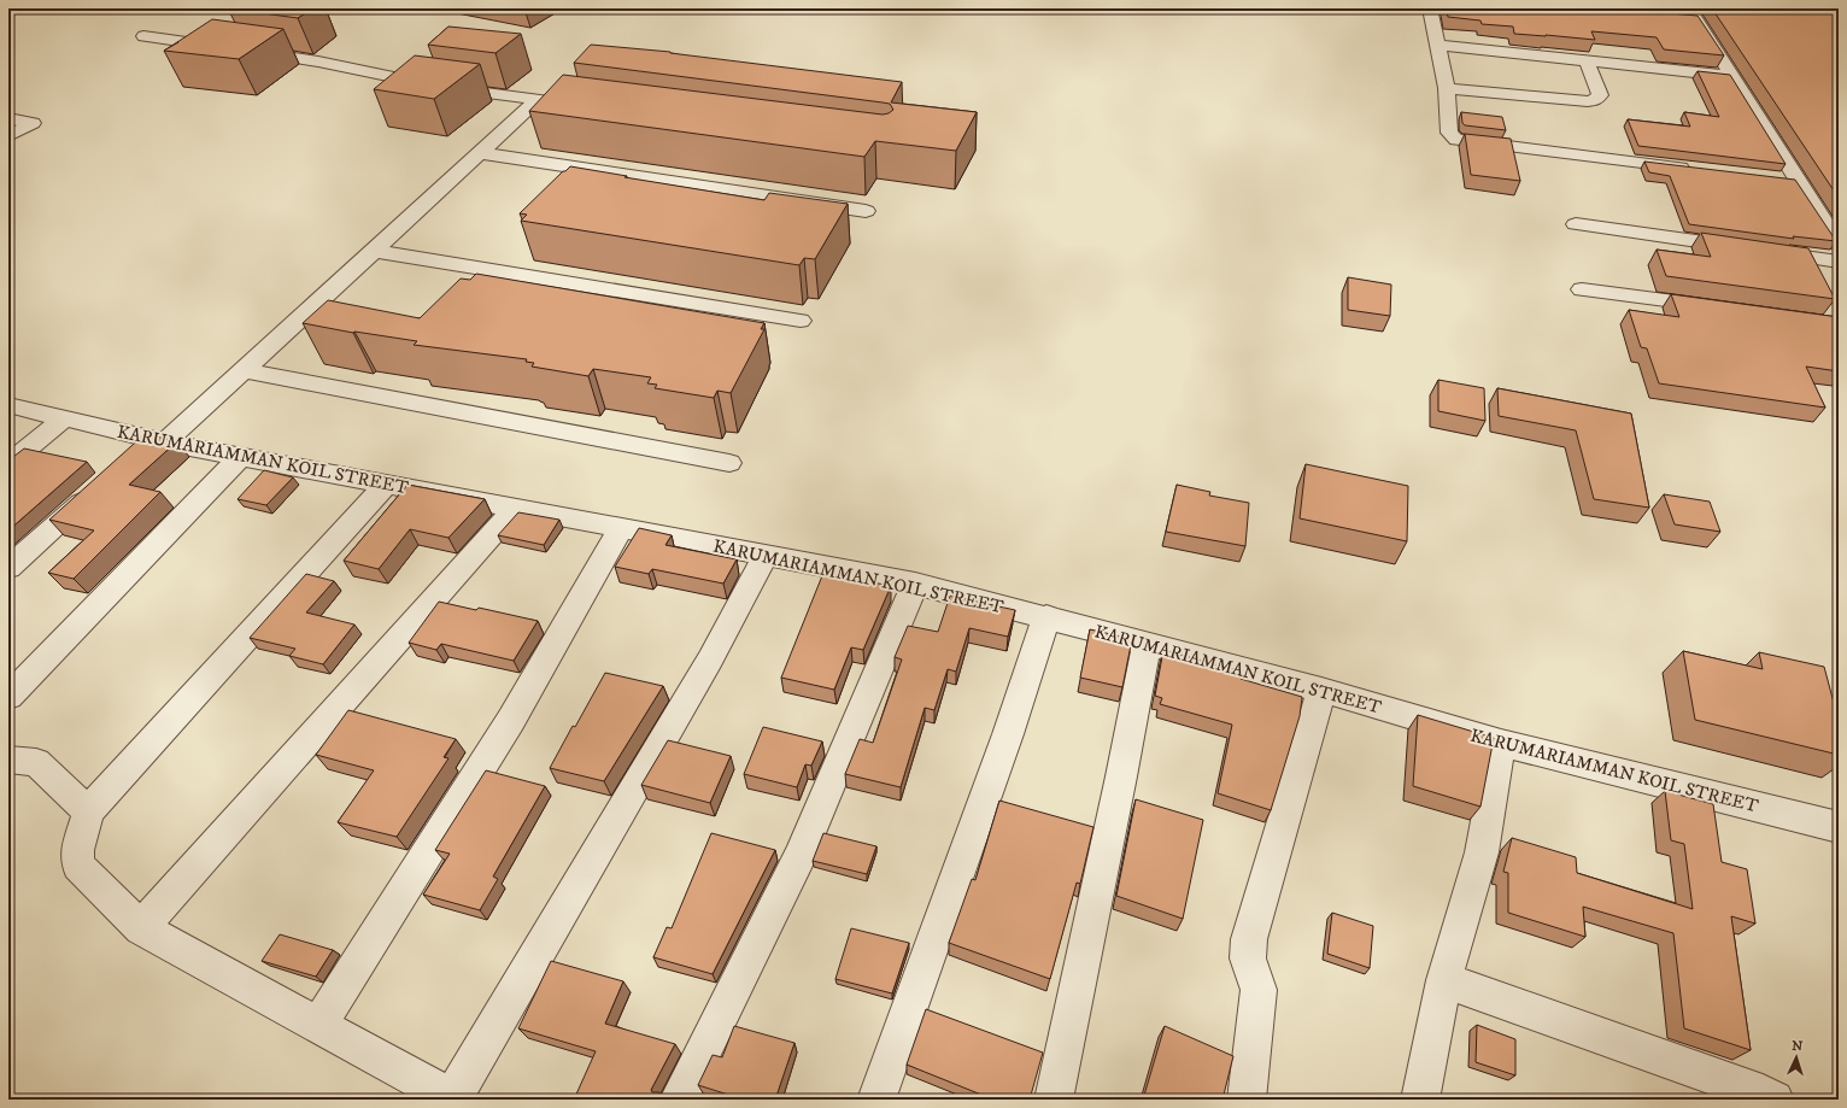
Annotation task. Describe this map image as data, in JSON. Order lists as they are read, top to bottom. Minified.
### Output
{"streets":{"street":["KARUMARIAMMAN KOIL STREET"]},"north":"top"}
